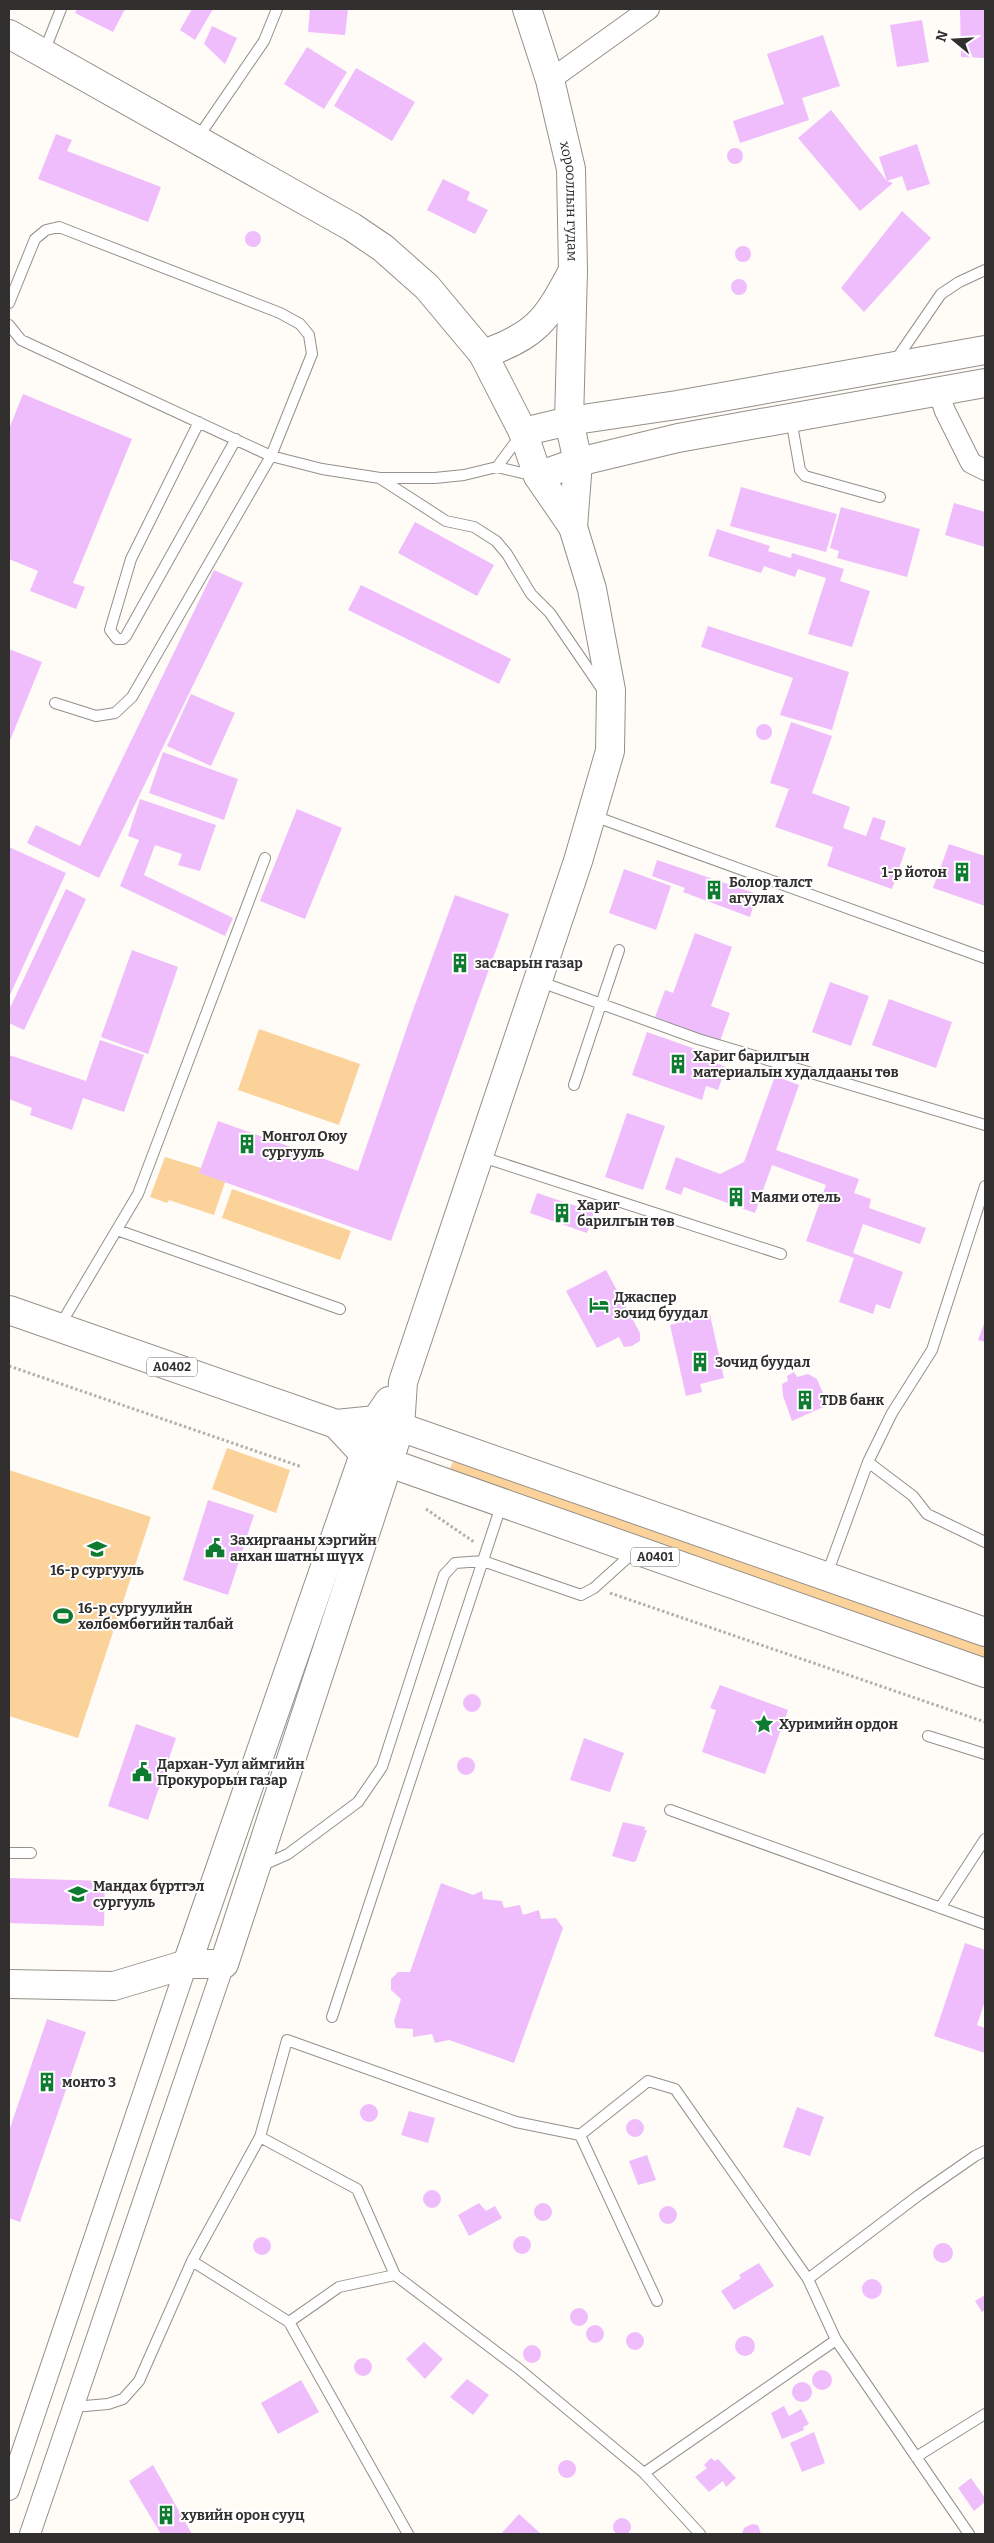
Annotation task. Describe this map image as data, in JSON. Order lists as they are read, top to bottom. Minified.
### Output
{"streets":{"main road":["хорооллын гудам","A0402","A0401"]},"crossings":[["A0402","A0401"]],"places":{"building":["1-р йотон","Болор талст агуулах","засварын газар","Хариг барилгын материалын худалдааны төв","Монгол Оюу сургууль","Маями отель","Хариг барилгын төв","Зочид буудал","TDB банк","монто 3","хувийн орон сууц"],"hotel":["Джаспер зочид буудал"],"public building":["Захиргааны хэргийн анхан шатны шүүх","Дархан-Уул аймгийн Прокурорын газар"],"school or university":["16-р сургууль","Мандах бүртгэл сургууль"],"sports":["16-р сургуулийн хөлбөмбөгийн талбай"],"place":["Хуримийн ордон"]},"north":"left"}
